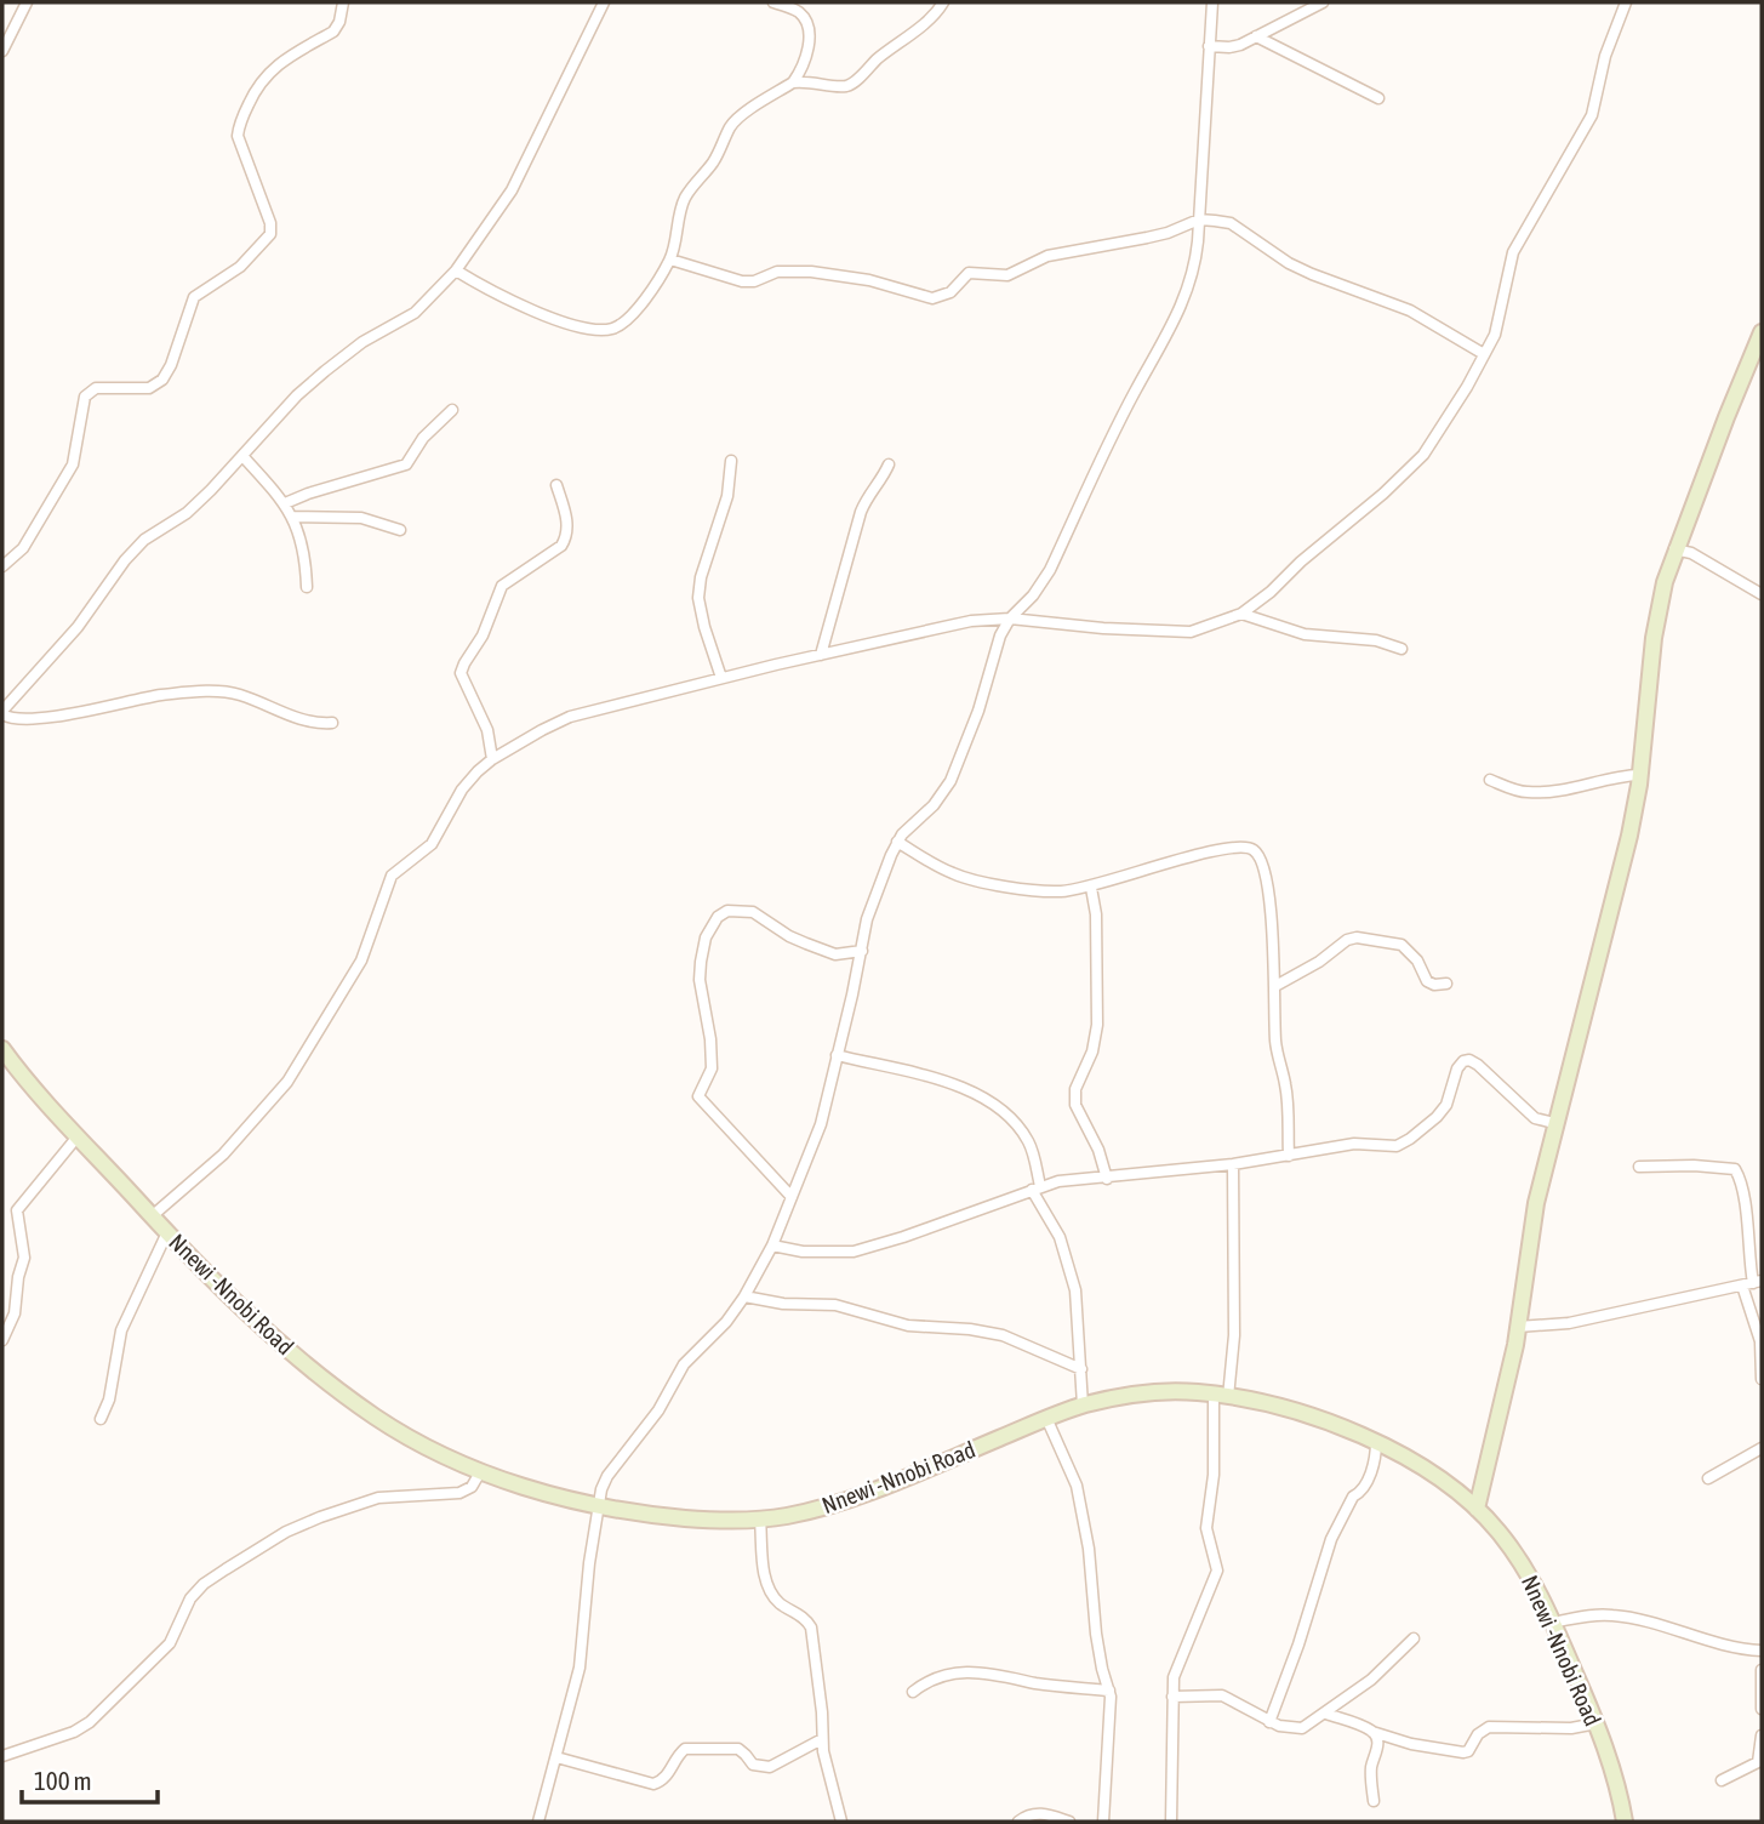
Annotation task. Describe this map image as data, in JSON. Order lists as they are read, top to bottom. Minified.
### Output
{"streets":{"main road":["Nnewi -Nnobi Road"]},"scale_bar":"100 m"}
